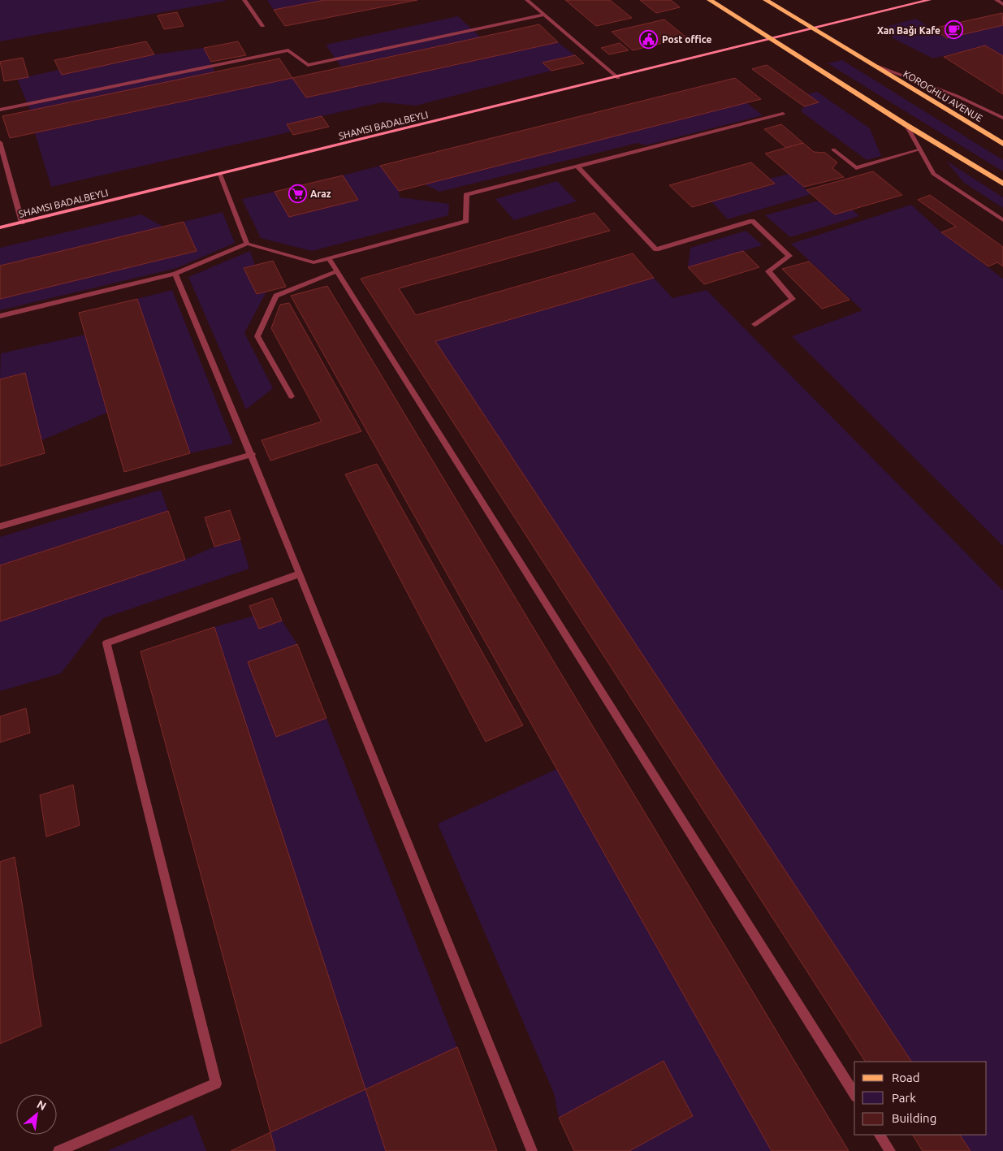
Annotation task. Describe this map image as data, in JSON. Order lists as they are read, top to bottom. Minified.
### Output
{"streets":{"main road":["KOROGHLU AVENUE"],"street":["SHAMSI BADALBEYLI"]},"crossings":[["KOROGHLU AVENUE","SHAMSI BADALBEYLI"]],"places":{"cafe":["Xan Bağı Kafe"],"public building":["Post office"],"supermarket":["Araz"]},"legend":["Road","Park","Building"],"north":"top right"}
